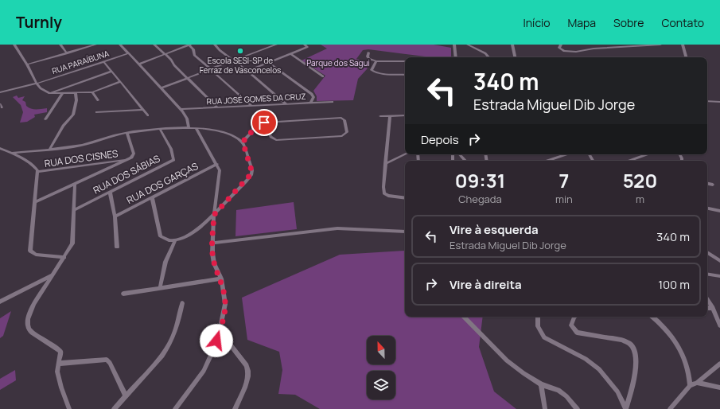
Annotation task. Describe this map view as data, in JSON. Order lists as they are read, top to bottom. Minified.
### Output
{"streets":{"street":["RUA PARAÍBUNA","RUA JOSÉ GOMES DA CRUZ","RUA DOS CISNES","RUA DOS SÁBIAS","RUA DOS GARÇAS"]},"parks":["Parque dos Sagui"],"places":["Escola SESI-SP de Ferraz de Vasconcelos"],"north":"top","page":{"header":"Turnly","nav":["Início","Mapa","Sobre","Contato"],"turn":["340 m","Estrada Miguel Dib Jorge"],"then":"Depois","eta":["09:31","Chegada","7","min","520","m"],"list":[{"name":"Vire à esquerda","note":"Estrada Miguel Dib Jorge","value":"340 m"},{"name":"Vire à direita","value":"100 m"}]}}
